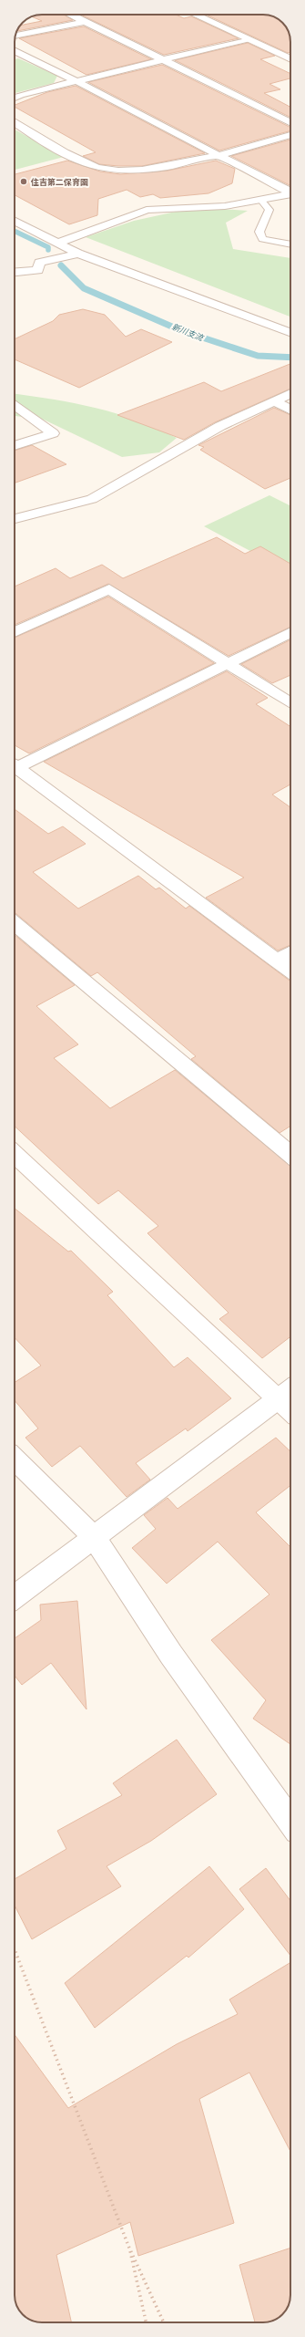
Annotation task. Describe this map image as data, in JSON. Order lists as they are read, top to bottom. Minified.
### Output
{"water":["新川支流"],"places":["住吉第二保育園"]}
